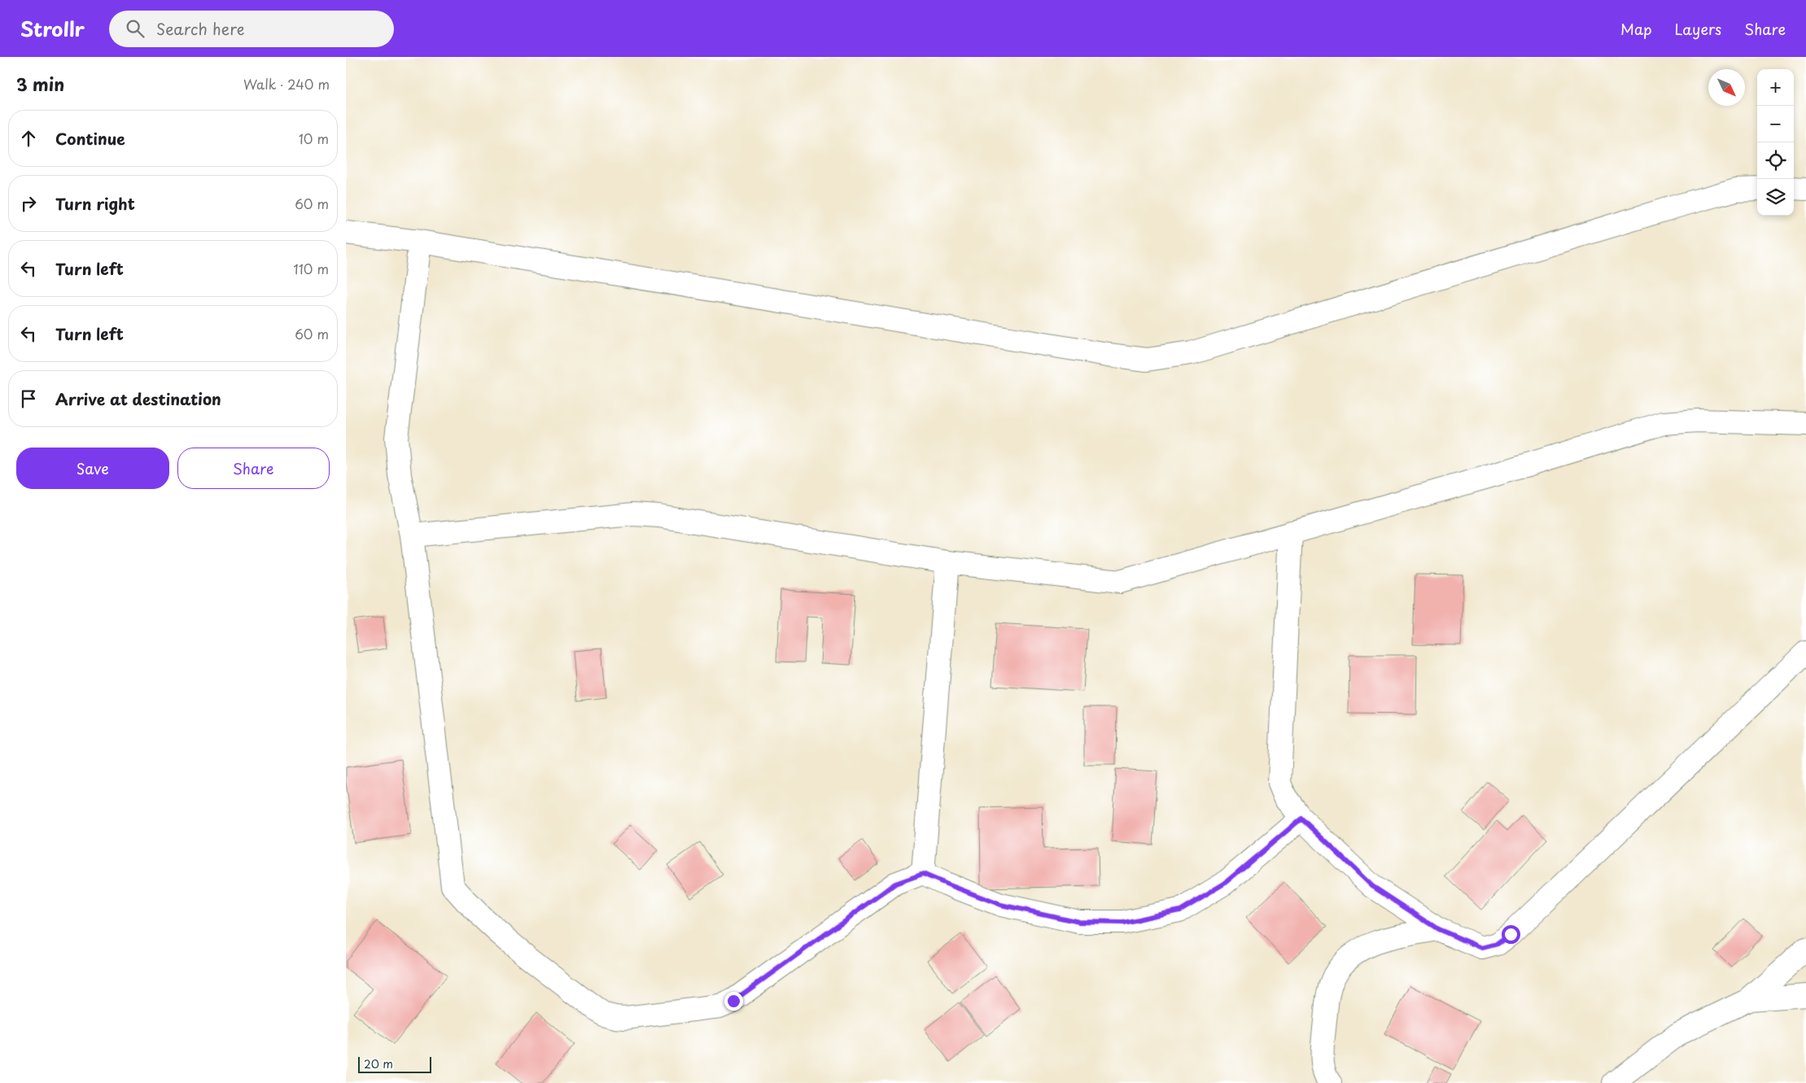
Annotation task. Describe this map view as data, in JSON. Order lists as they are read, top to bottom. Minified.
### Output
{"scale_bar":"20 m","north":"bottom right","page":{"header":"Strollr","search":"Search here","nav":["Map","Layers","Share"],"heading":["3 min","Walk · 240 m"],"map_buttons":["+","−"],"list":[["Continue","10 m"],["Turn right","60 m"],["Turn left","110 m"],["Turn left","60 m"],"Arrive at destination"],"buttons":["Save","Share"],"scale":"20 m"}}
